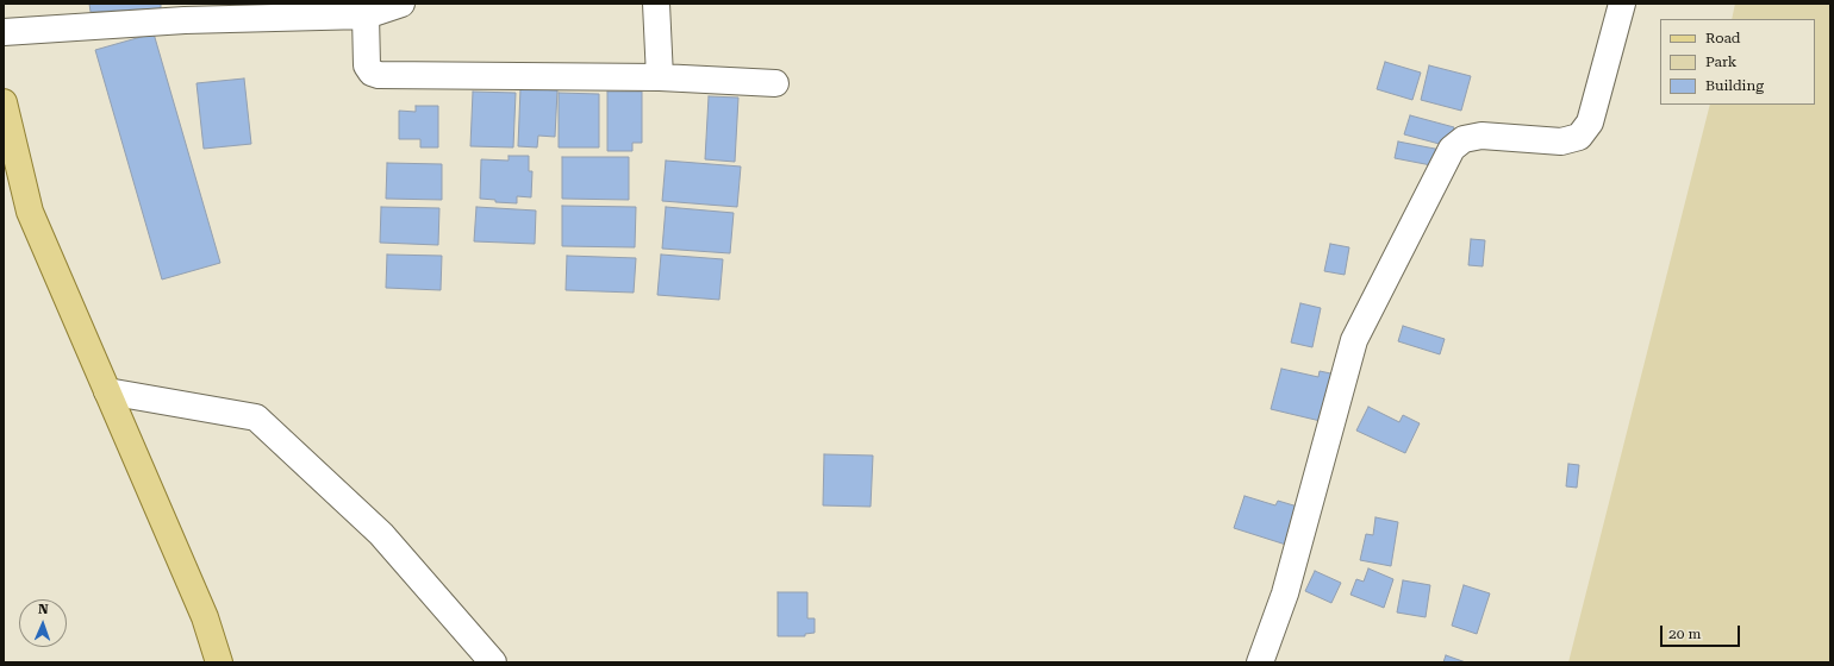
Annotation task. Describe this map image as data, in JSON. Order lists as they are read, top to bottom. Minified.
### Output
{"legend":["Road","Park","Building"],"scale_bar":"20 m","north":"top"}
